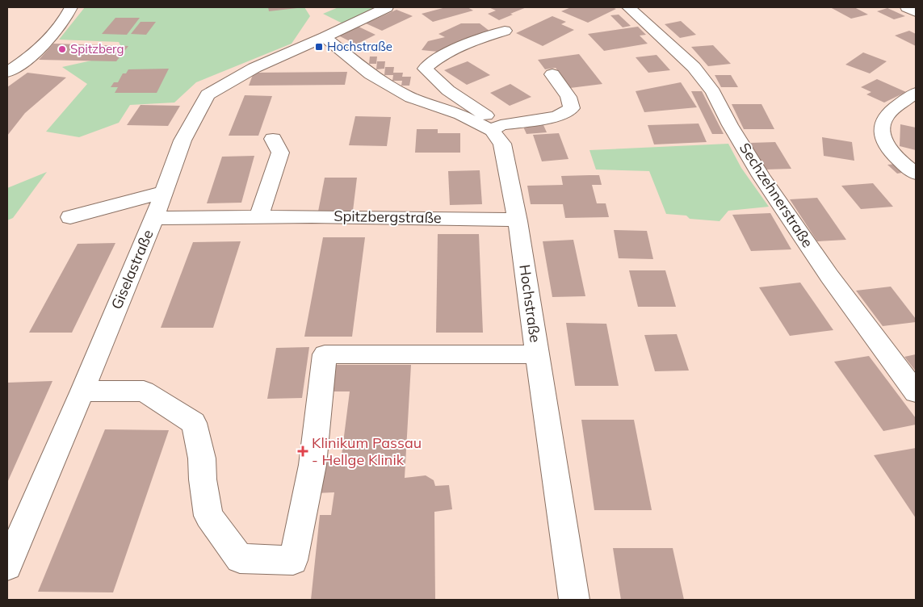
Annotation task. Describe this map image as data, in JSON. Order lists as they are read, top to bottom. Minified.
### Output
{"streets":{"street":["Sechzehnerstraße","Spitzbergstraße","Giselastraße","Hochstraße"]},"crossings":[["Spitzbergstraße","Giselastraße"],["Spitzbergstraße","Hochstraße"],["Giselastraße","Hochstraße"]],"places":{"transit":["Hochstraße"],"other":["Spitzberg"],"health":["Klinikum Passau - Hellge Klinik"]}}
